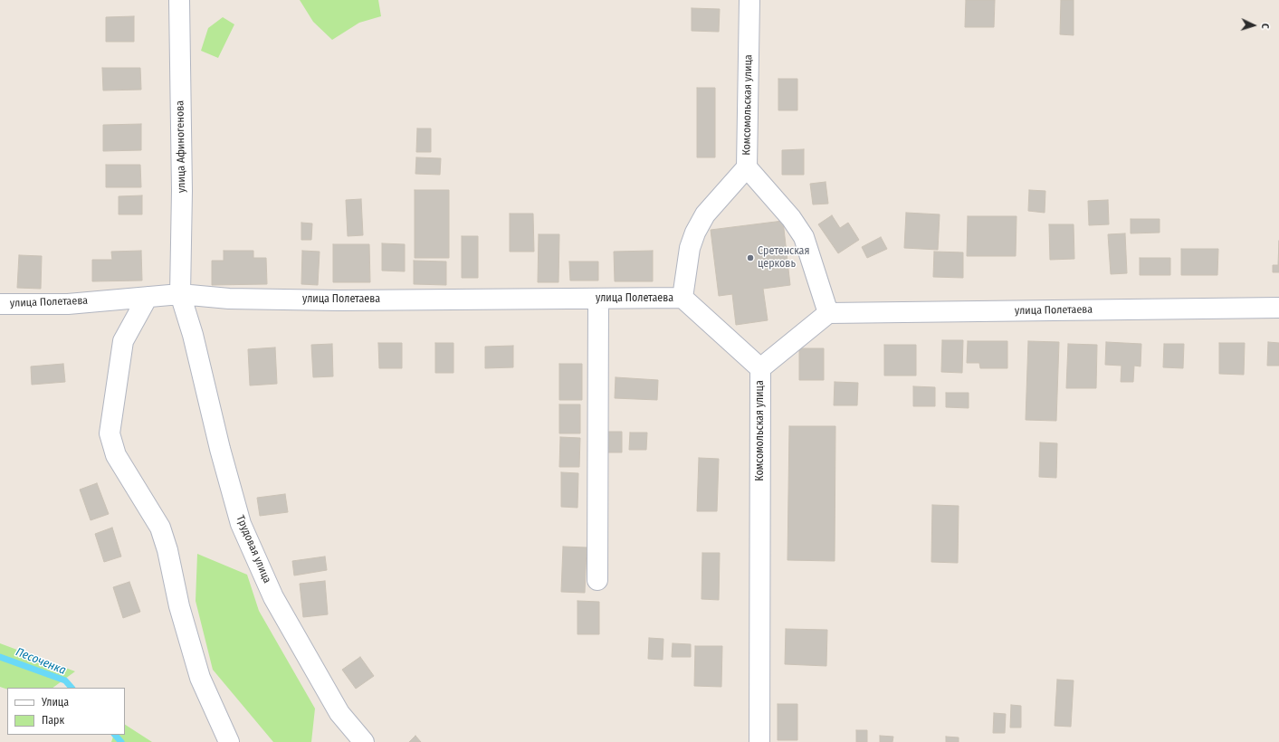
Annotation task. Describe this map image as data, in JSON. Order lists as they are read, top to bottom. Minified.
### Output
{"streets":{"street":["Комсомольская улица","улица Афиногенова","улица Полетаева","Трудовая улица"]},"crossings":[["Комсомольская улица","улица Полетаева"],["улица Афиногенова","улица Полетаева"],["улица Афиногенова","Трудовая улица"],["улица Полетаева","Трудовая улица"]],"water":["Песоченка"],"places":["Сретенская церковь"],"legend":["Улица","Парк"],"north":"right"}
